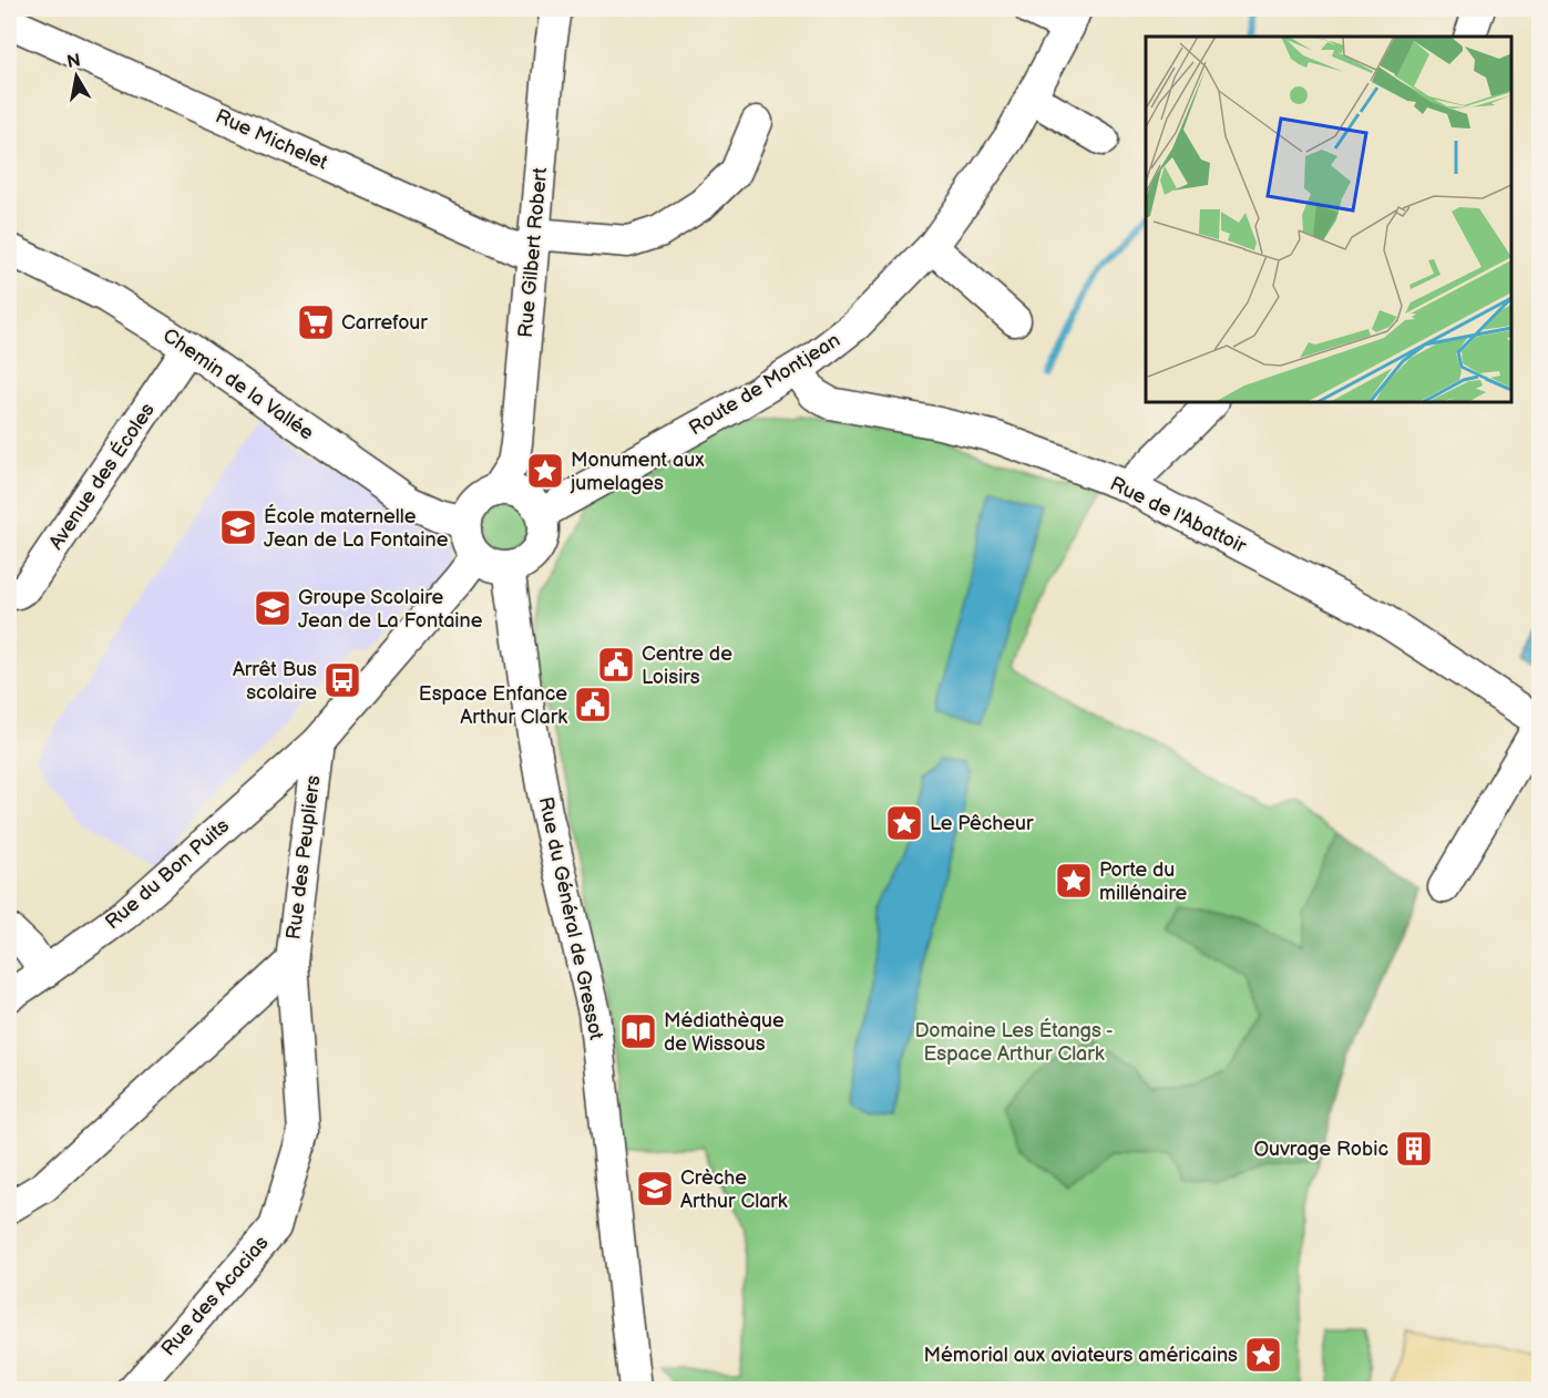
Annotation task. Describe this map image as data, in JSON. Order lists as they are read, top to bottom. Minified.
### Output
{"streets":{"street":["Rue Michelet","Rue Gilbert Robert","Chemin de la Vallée","Route de Montjean","Avenue des Écoles","Rue de l'Abattoir","Rue des Peupliers","Rue du Bon Puits","Rue du Général de Gressot","Rue des Acacias"]},"crossings":[["Rue Michelet","Rue Gilbert Robert"],["Rue Gilbert Robert","Chemin de la Vallée"],["Rue Gilbert Robert","Route de Montjean"],["Rue Gilbert Robert","Rue du Général de Gressot"],["Chemin de la Vallée","Route de Montjean"],["Chemin de la Vallée","Avenue des Écoles"],["Chemin de la Vallée","Rue du Général de Gressot"],["Route de Montjean","Rue de l'Abattoir"],["Route de Montjean","Rue du Général de Gressot"],["Rue des Peupliers","Rue du Bon Puits"],["Rue des Peupliers","Rue des Acacias"]],"parks":["Domaine Les Étangs - Espace Arthur Clark"],"places":{"supermarket":["Carrefour"],"place":["Monument aux jumelages","Le Pêcheur","Porte du millénaire","Mémorial aux aviateurs américains"],"school or university":["École maternelle Jean de La Fontaine","Groupe Scolaire Jean de La Fontaine","Crèche Arthur Clark"],"public building":["Centre de Loisirs","Espace Enfance Arthur Clark"],"bus stop":["Arrêt Bus scolaire"],"library":["Médiathèque de Wissous"],"building":["Ouvrage Robic"]},"north":"top"}
